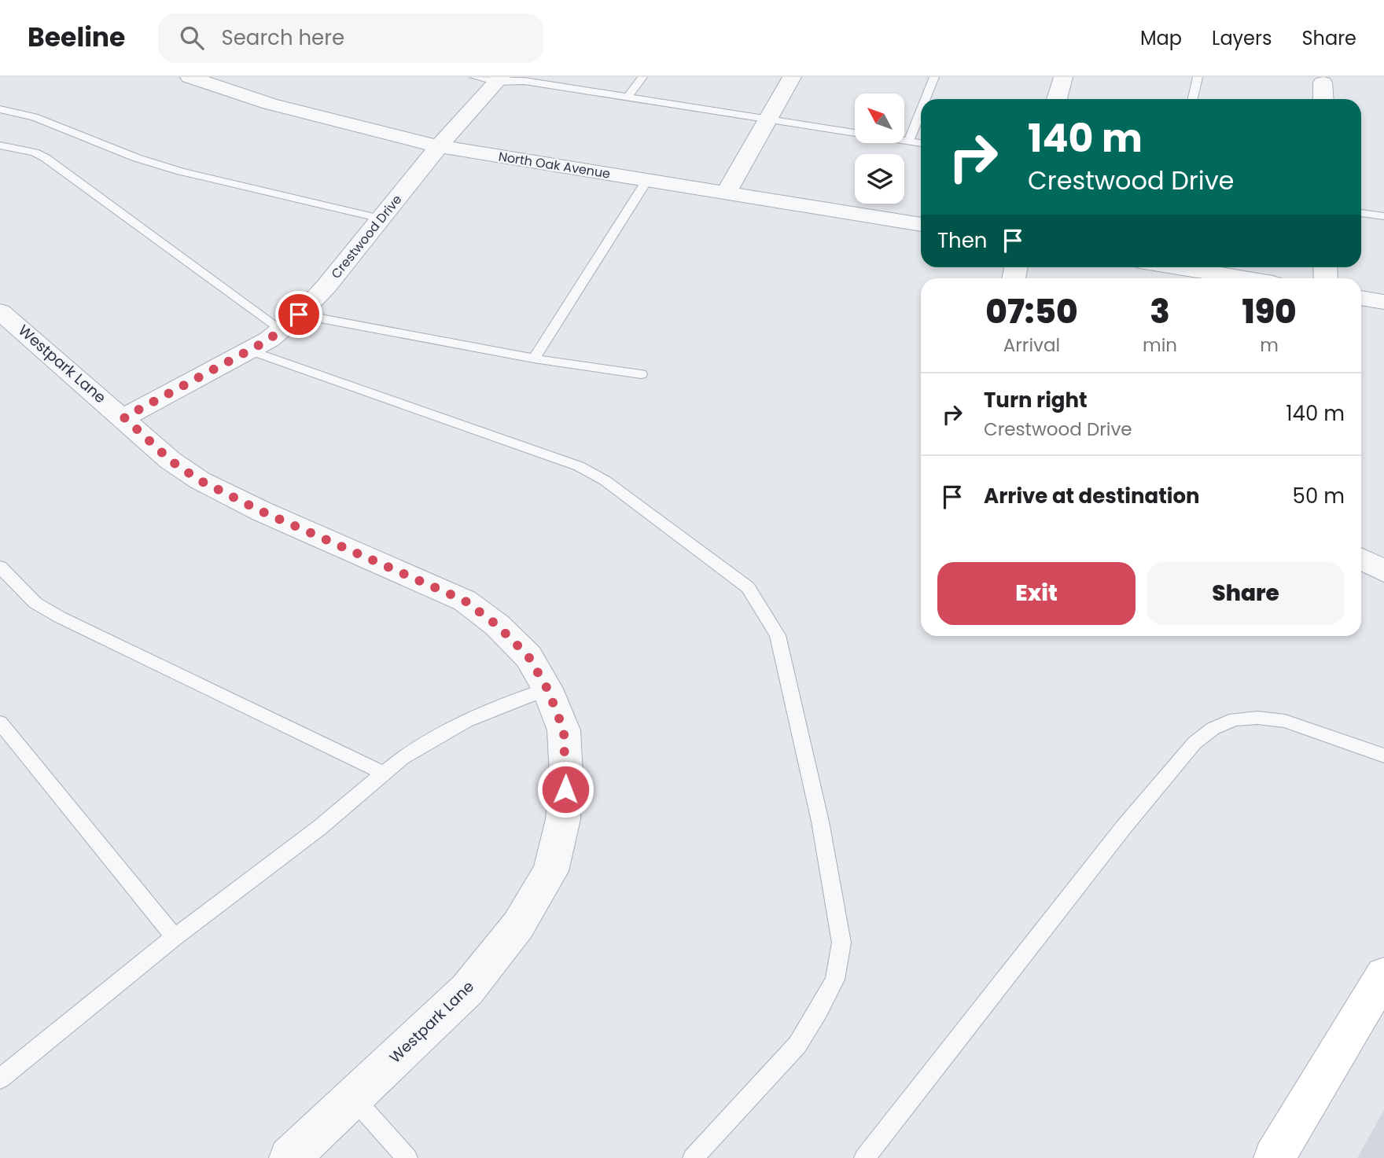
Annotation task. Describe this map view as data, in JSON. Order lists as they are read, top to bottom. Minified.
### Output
{"streets":{"street":["North Oak Avenue","Crestwood Drive","Westpark Lane"]},"crossings":[["North Oak Avenue","Crestwood Drive"],["Crestwood Drive","Westpark Lane"]],"north":"top left","page":{"header":"Beeline","search":"Search here","nav":["Map","Layers","Share"],"turn":["140 m","Crestwood Drive"],"then":"Then","eta":["07:50","Arrival","3","min","190","m"],"list":[{"name":"Turn right","note":"Crestwood Drive","value":"140 m"},{"name":"Arrive at destination","value":"50 m"}],"buttons":["Exit","Share"]}}
